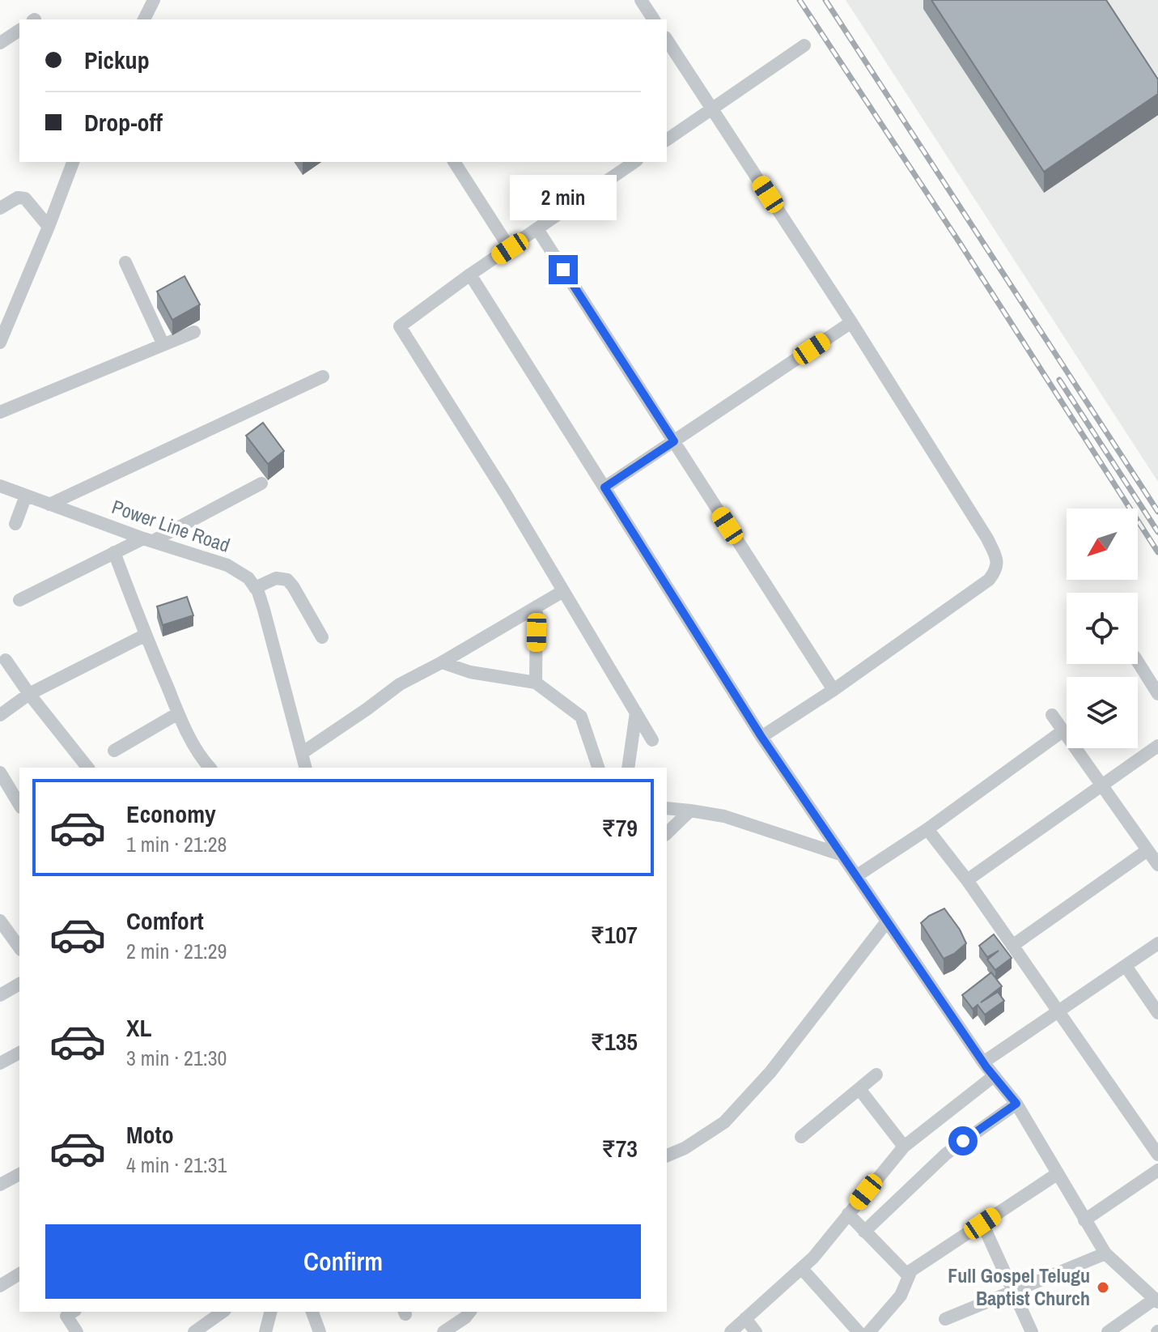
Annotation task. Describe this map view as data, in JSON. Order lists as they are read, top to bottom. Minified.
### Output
{"streets":{"street":["Power Line Road"]},"places":["Full Gospel Telugu Baptist Church"],"north":"bottom left","page":{"banner":["Pickup","Drop-off"],"bubble":"2 min","list":[{"name":"Economy","note":"1 min · 21:28","value":"₹79"},{"name":"Comfort","note":"2 min · 21:29","value":"₹107"},{"name":"XL","note":"3 min · 21:30","value":"₹135"},{"name":"Moto","note":"4 min · 21:31","value":"₹73"}],"buttons":"Confirm"}}
